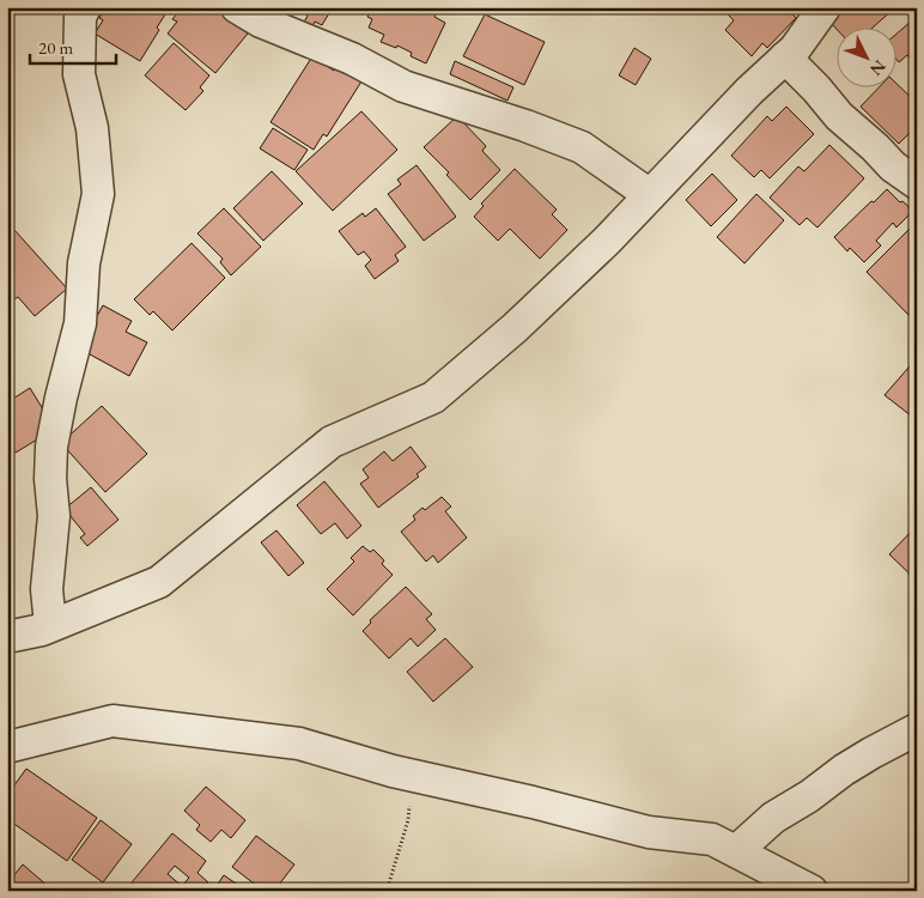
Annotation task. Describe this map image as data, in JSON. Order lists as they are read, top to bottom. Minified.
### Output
{"scale_bar":"20 m","north":"bottom right"}
